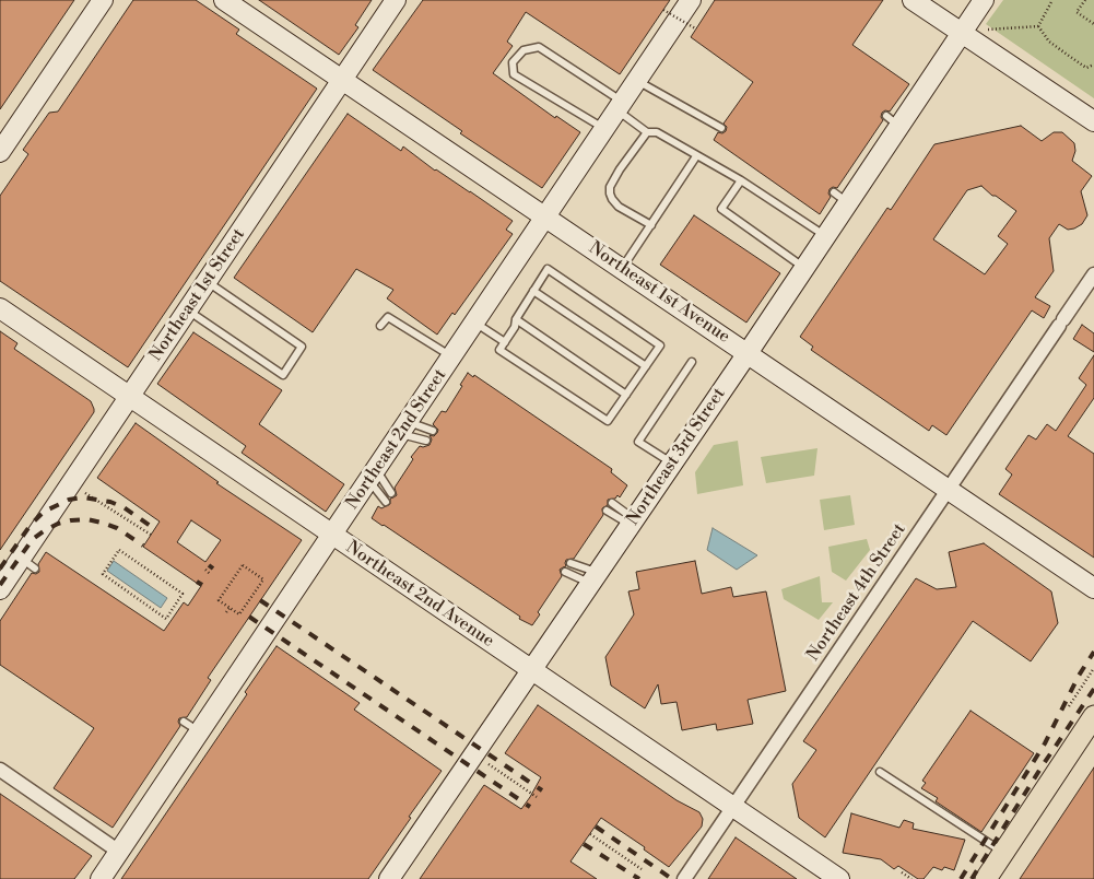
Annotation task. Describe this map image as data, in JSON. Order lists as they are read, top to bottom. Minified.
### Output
{"streets":{"main road":["Northeast 1st Avenue","Northeast 1st Street","Northeast 2nd Street","Northeast 3rd Street","Northeast 2nd Avenue"],"street":["Northeast 4th Street"]},"crossings":[["Northeast 1st Avenue","Northeast 1st Street"],["Northeast 1st Avenue","Northeast 2nd Street"],["Northeast 1st Avenue","Northeast 3rd Street"],["Northeast 1st Avenue","Northeast 4th Street"],["Northeast 1st Street","Northeast 2nd Avenue"],["Northeast 2nd Street","Northeast 2nd Avenue"],["Northeast 3rd Street","Northeast 2nd Avenue"],["Northeast 4th Street","Northeast 2nd Avenue"]]}
